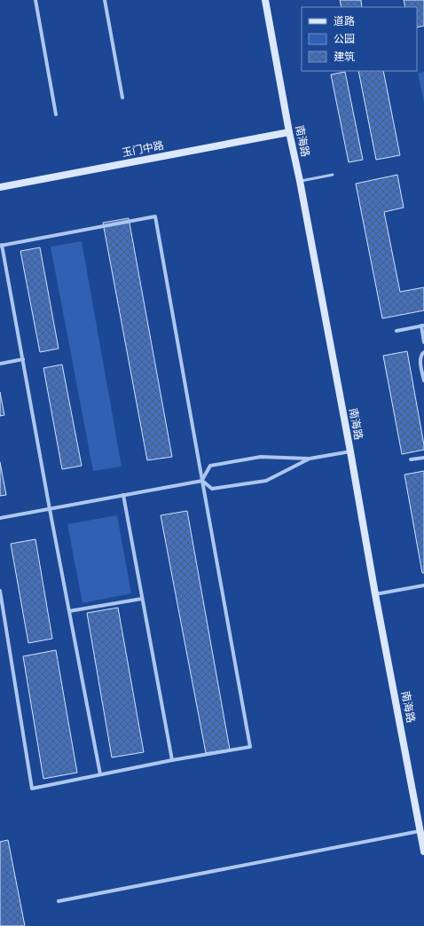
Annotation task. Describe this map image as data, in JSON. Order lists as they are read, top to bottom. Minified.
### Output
{"streets":{"street":["南海路","玉门中路"]},"crossings":[["南海路","玉门中路"]],"legend":["道路","公园","建筑"]}
